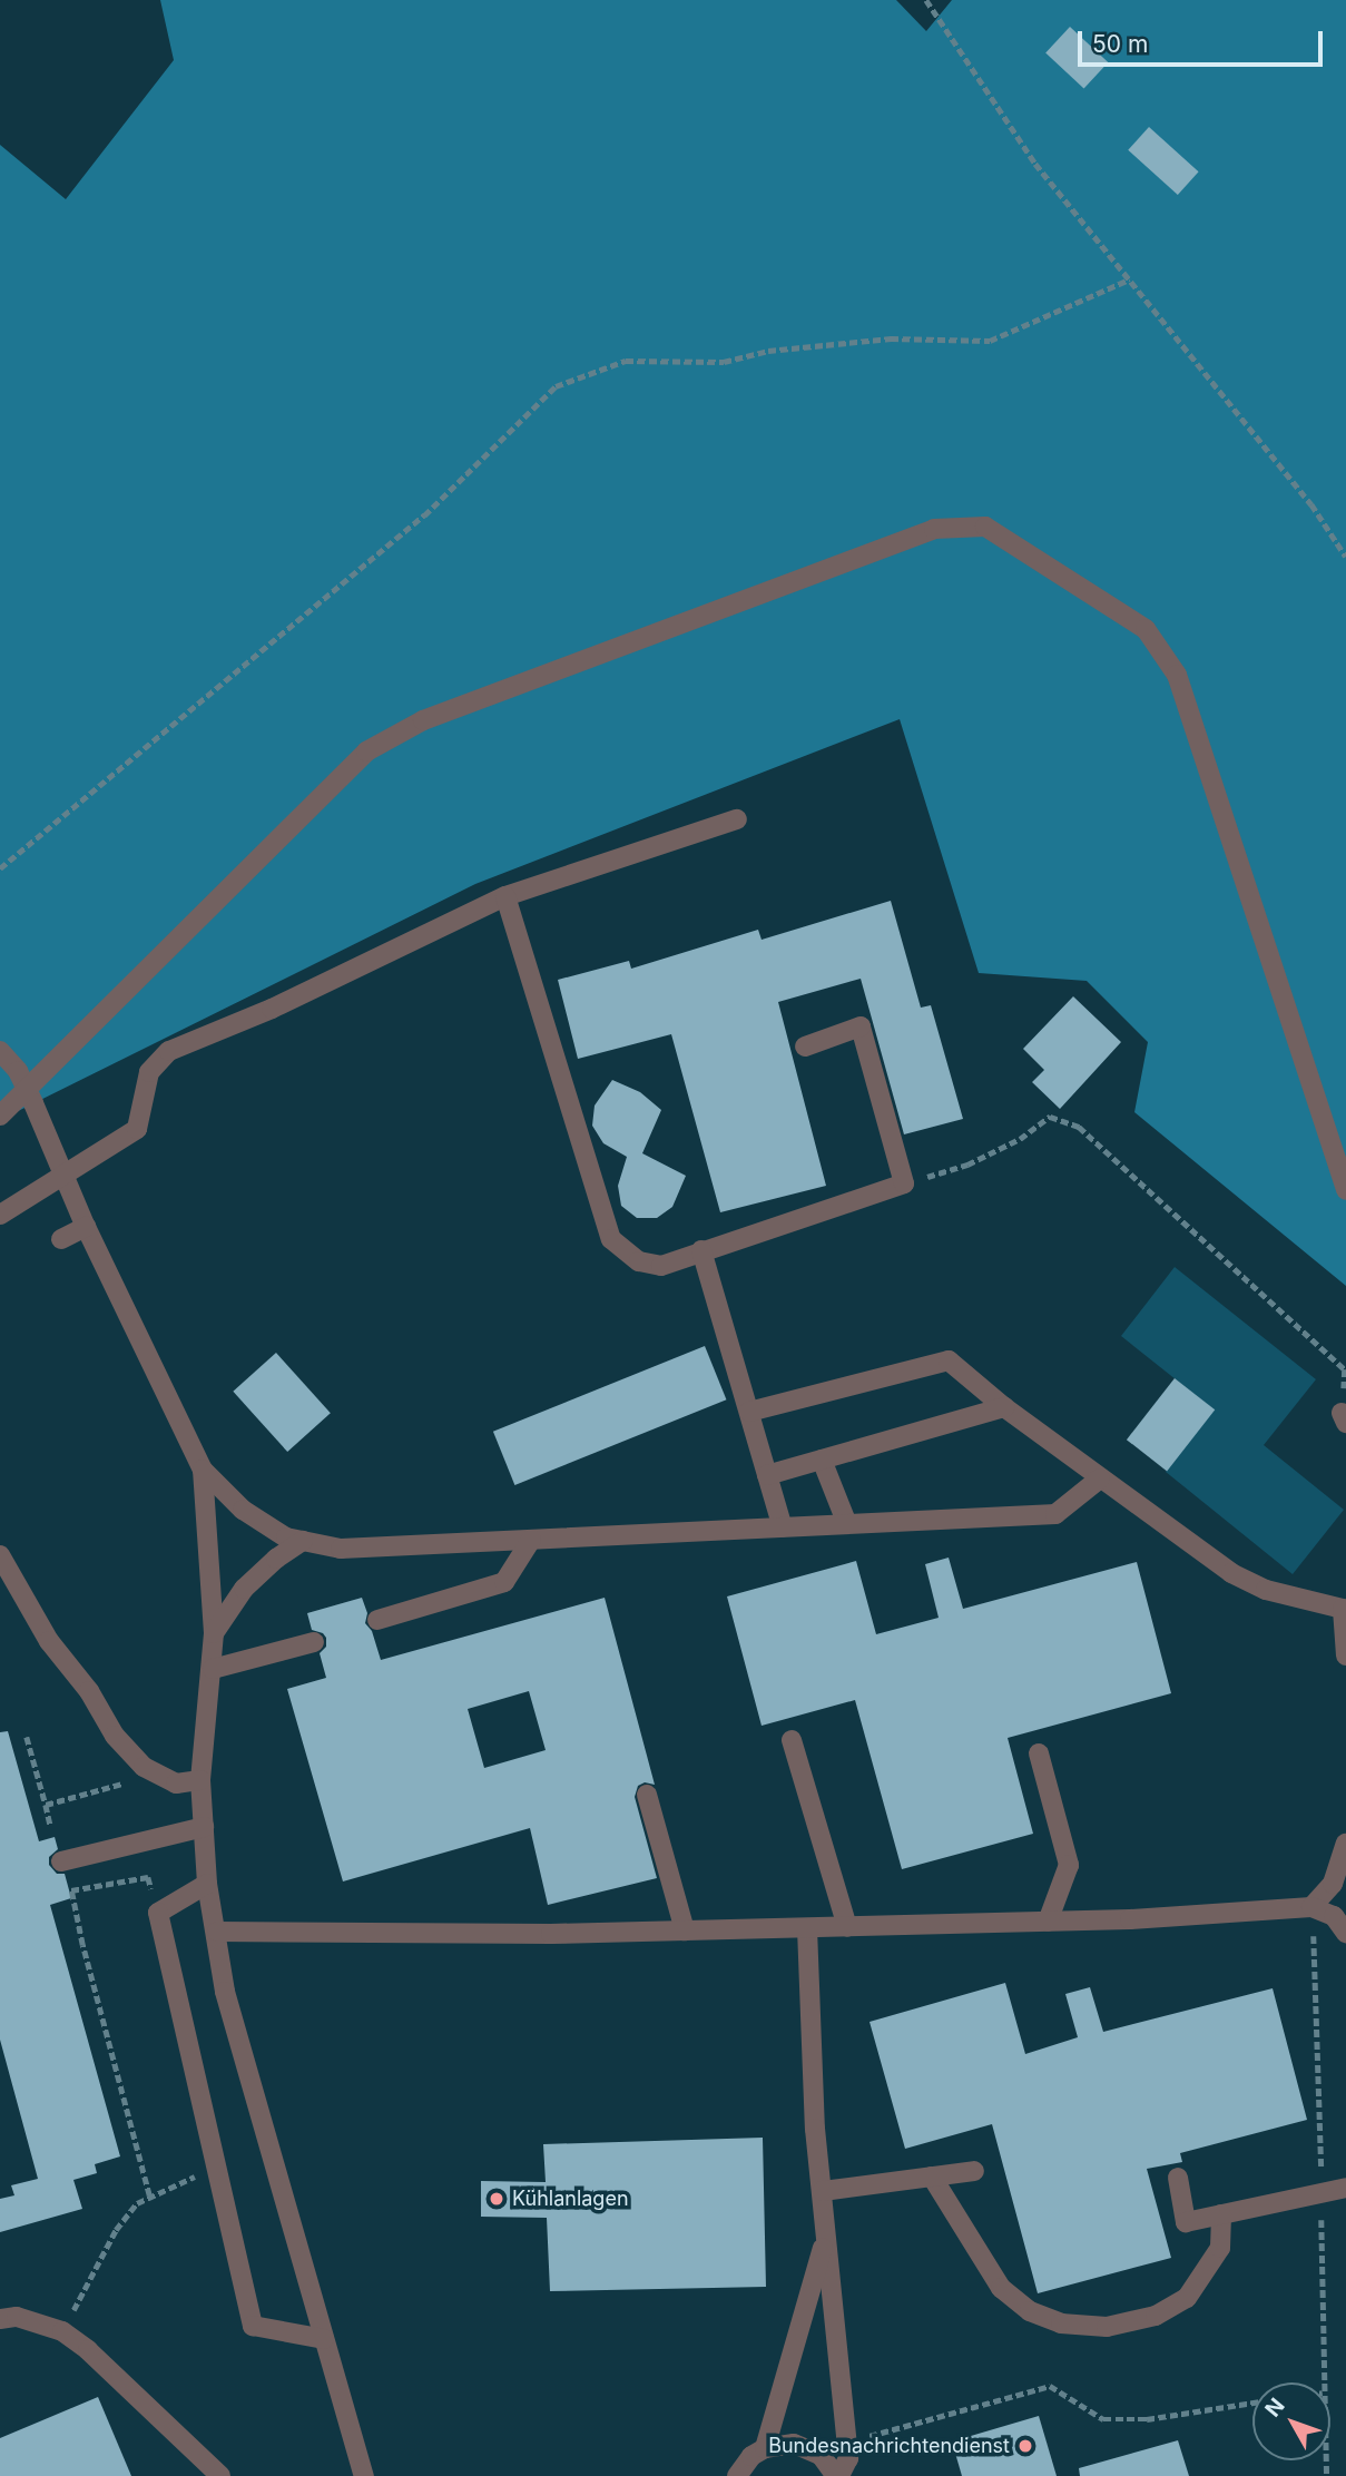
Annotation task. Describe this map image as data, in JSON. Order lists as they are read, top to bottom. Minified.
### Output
{"places":["Kühlanlagen","Bundesnachrichtendienst"],"scale_bar":"50 m","north":"top left"}
